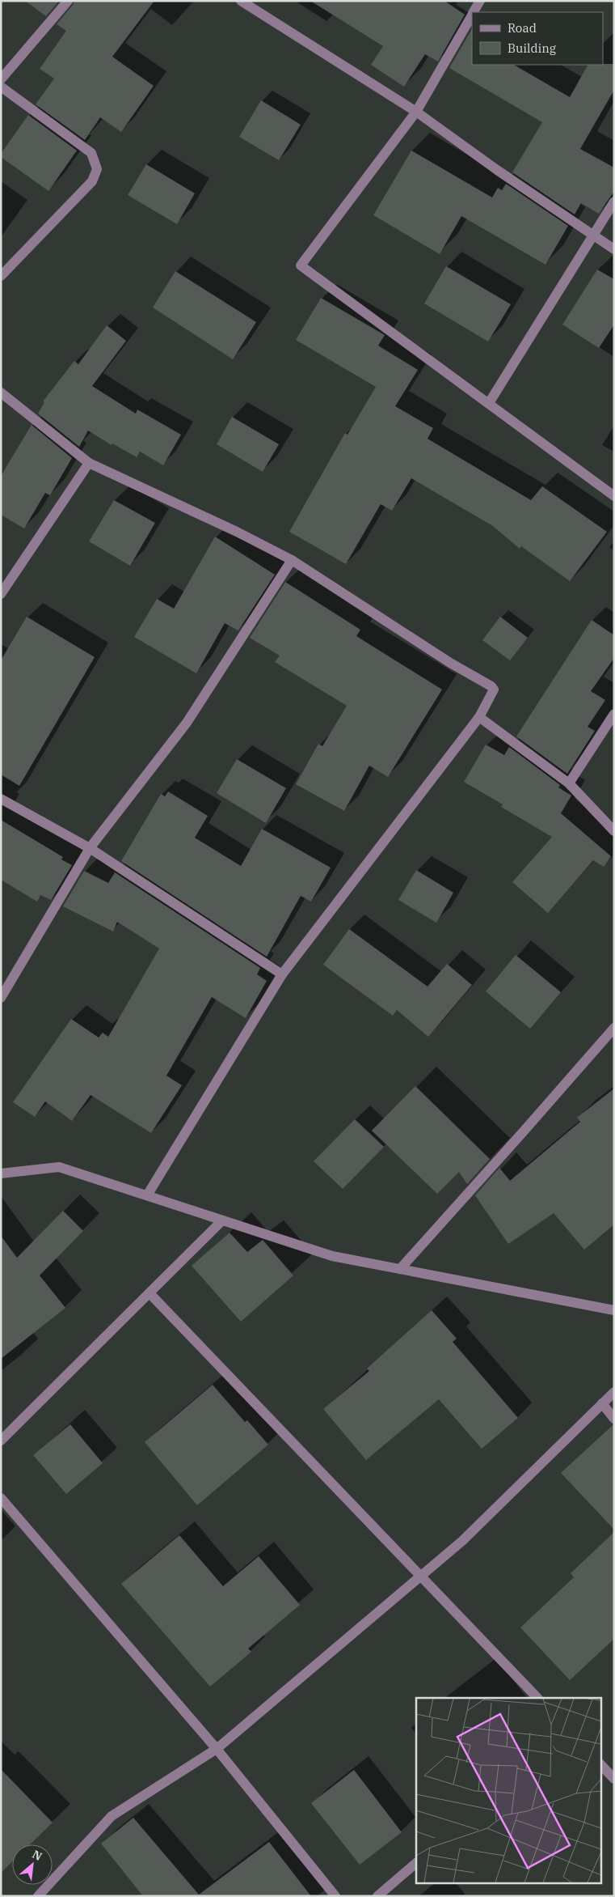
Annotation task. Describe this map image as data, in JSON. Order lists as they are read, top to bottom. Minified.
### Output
{"legend":["Road","Building"],"north":"top right"}
